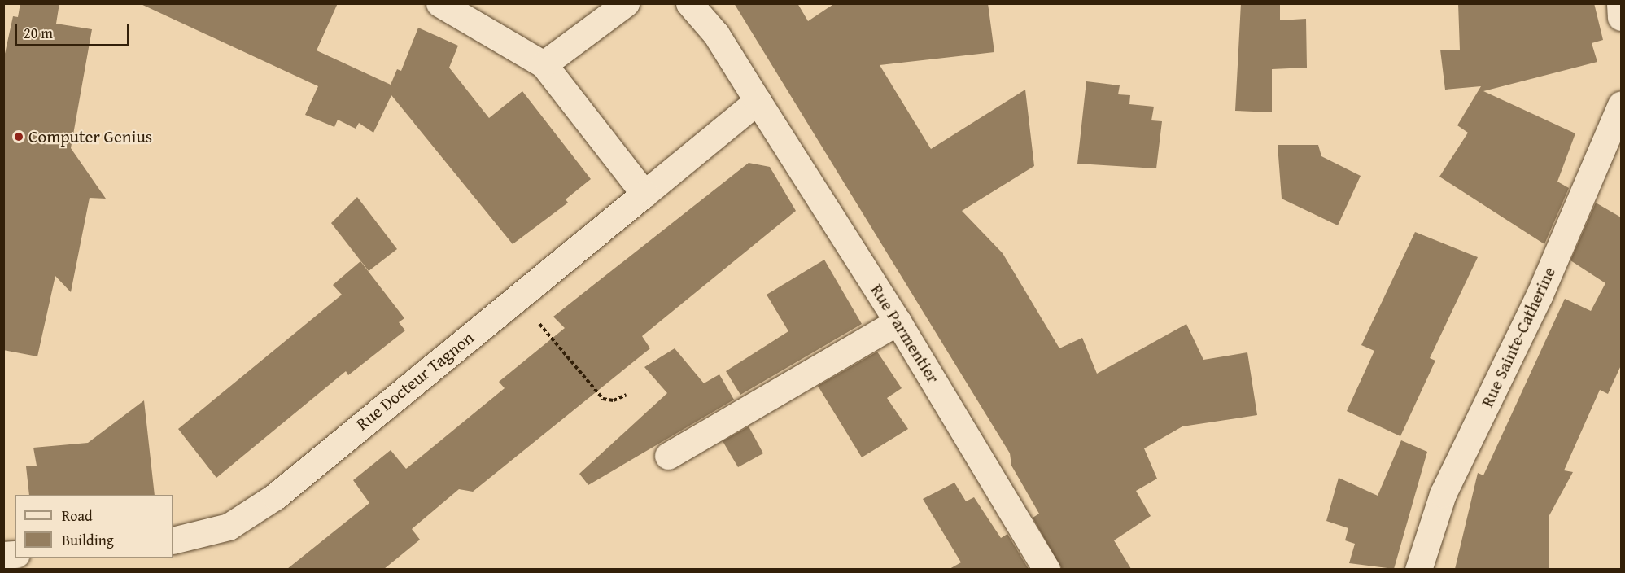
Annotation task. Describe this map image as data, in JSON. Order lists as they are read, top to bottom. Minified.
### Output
{"streets":{"street":["Rue Parmentier","Rue Sainte-Catherine","Rue Docteur Tagnon"]},"places":["Computer Genius"],"legend":["Road","Building"],"scale_bar":"20 m"}
